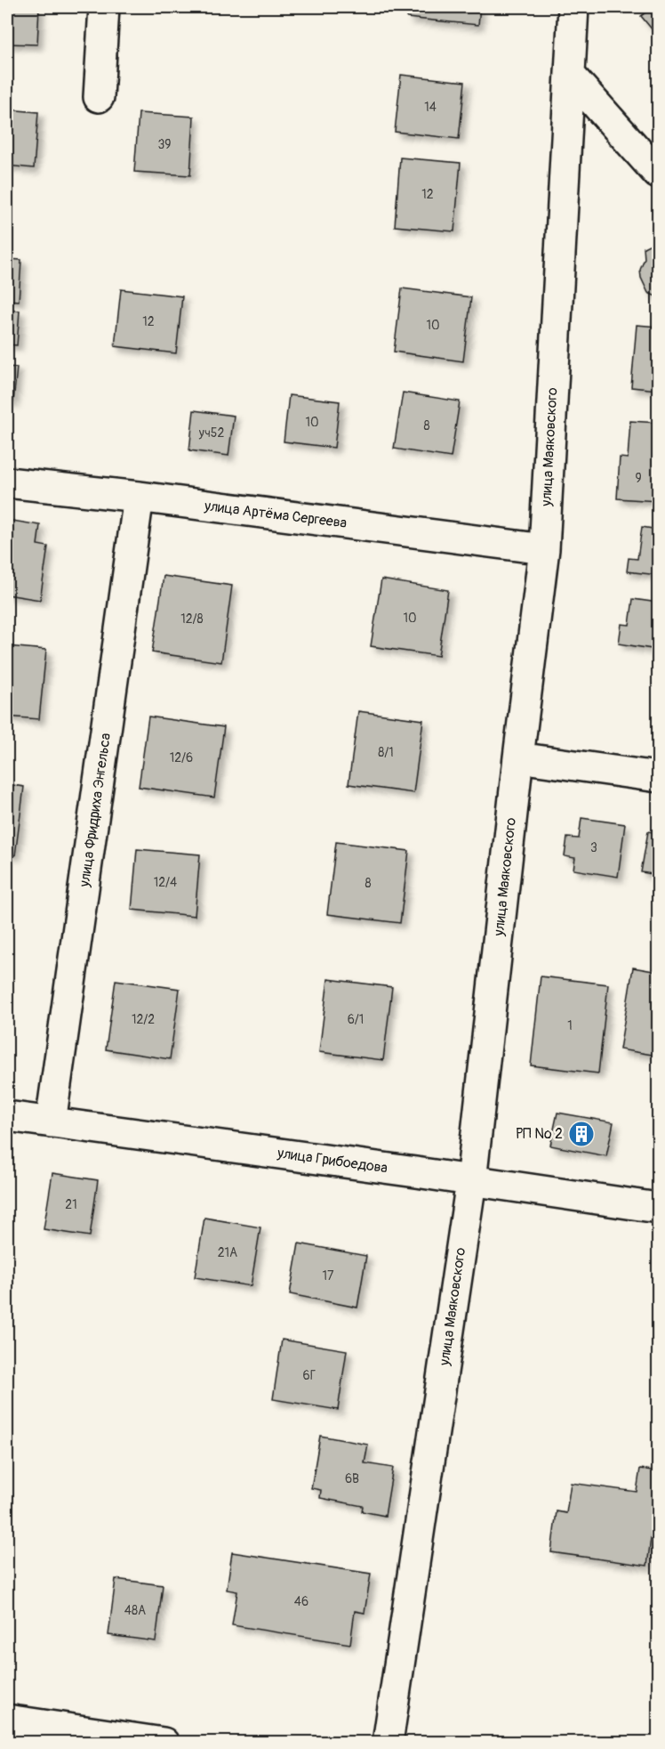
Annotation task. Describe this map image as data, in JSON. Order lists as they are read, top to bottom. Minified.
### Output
{"streets":{"street":["улица Маяковского","улица Артёма Сергеева","улица Фридриха Энгельса","улица Грибоедова"]},"crossings":[["улица Маяковского","улица Артёма Сергеева"],["улица Маяковского","улица Грибоедова"],["улица Артёма Сергеева","улица Фридриха Энгельса"],["улица Фридриха Энгельса","улица Грибоедова"]],"places":{"building":["РП № 2"]},"house_numbers":["14","39","12","12","10","10","8","уч52","9","10","12/8","8/1","12/6","3","12/4","8","12/2","6/1","1","21","21А","17","6Г","6В","46","48А"]}
